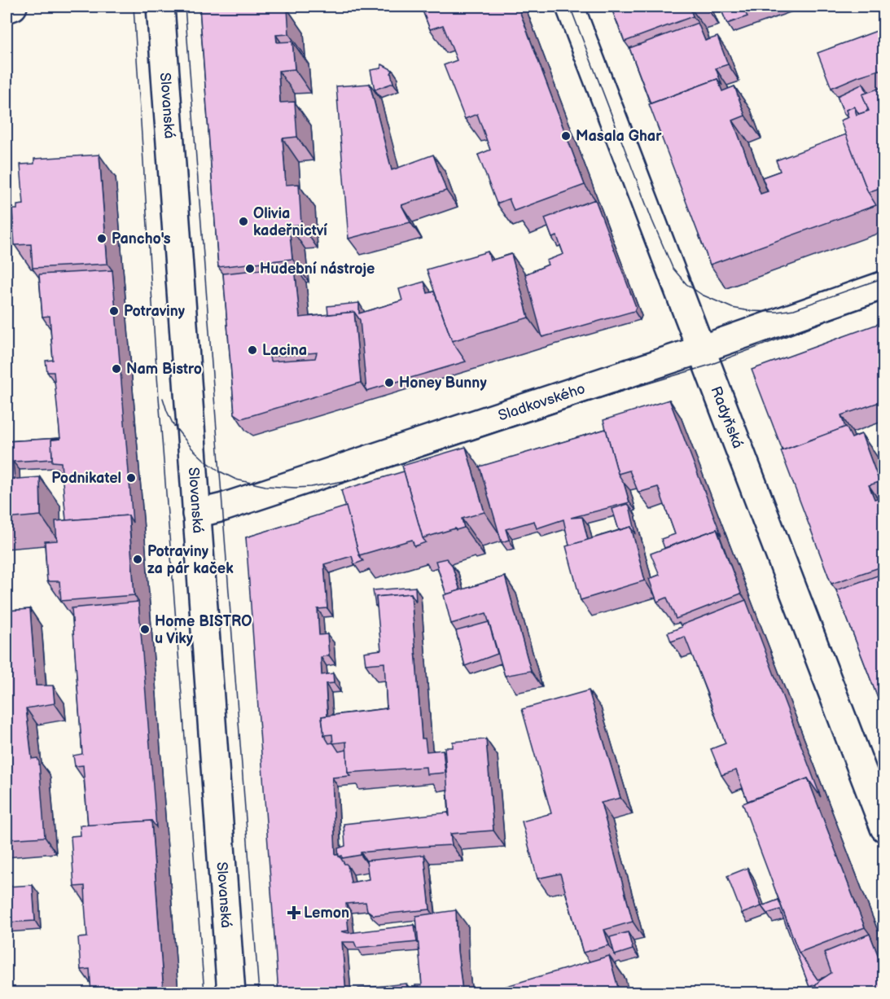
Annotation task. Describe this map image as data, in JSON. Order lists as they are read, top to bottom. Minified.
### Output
{"streets":{"street":["Slovanská","Sladkovského","Radyňská"]},"crossings":[["Slovanská","Sladkovského"],["Sladkovského","Radyňská"]],"places":{"other":["Masala Ghar","Olivia kadeřnictví","Pancho's","Hudební nástroje","Potraviny","Lacina","Nam Bistro","Honey Bunny","Podnikatel","Potraviny za pár kaček","Home BISTRO u Viky"],"health":["Lemon"]}}
